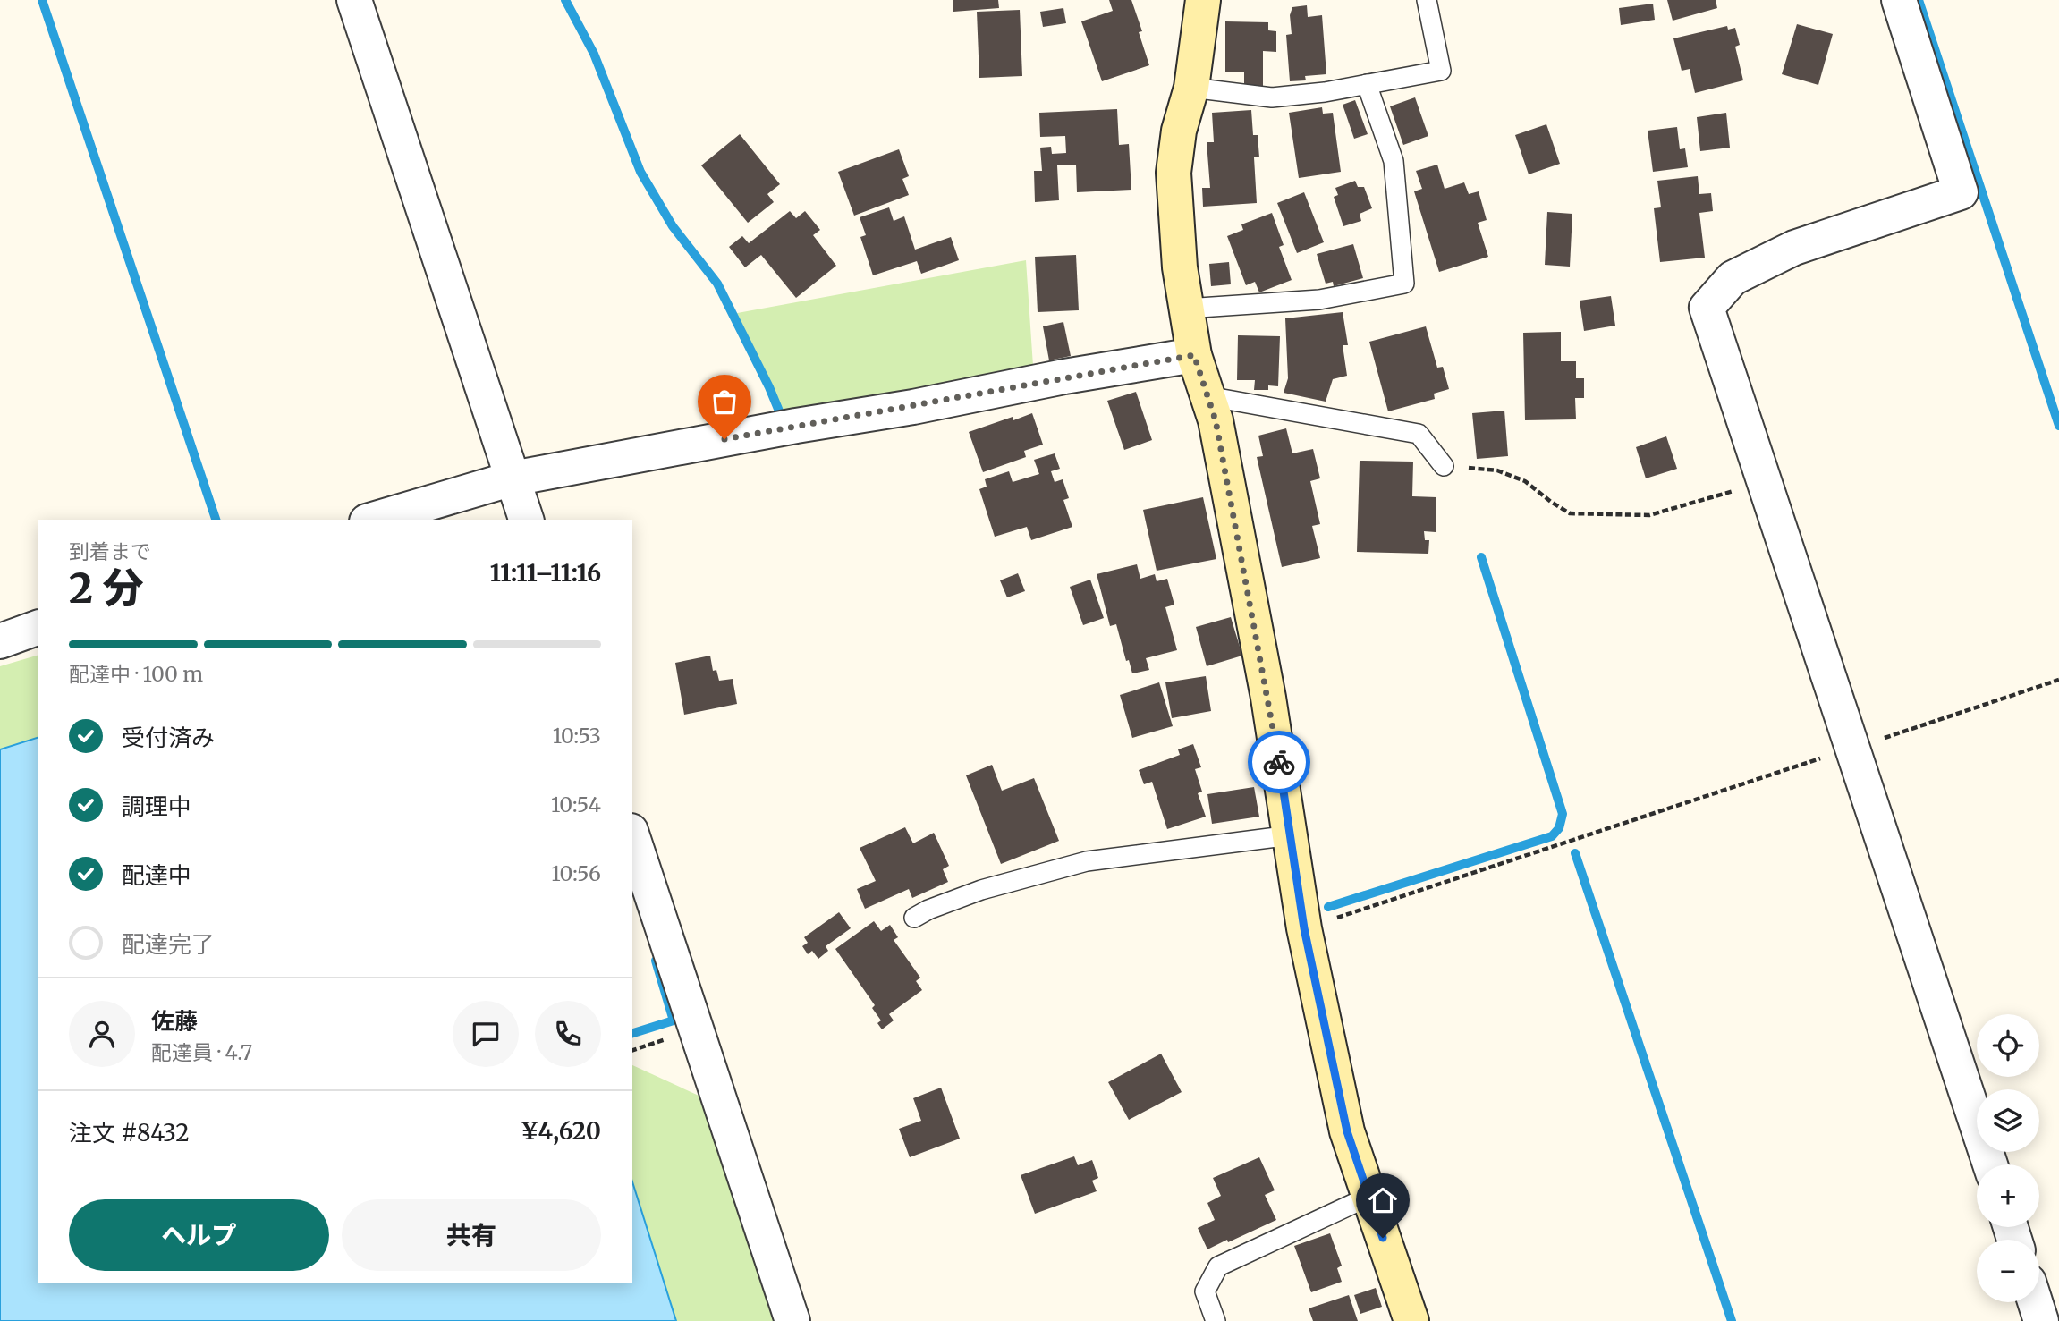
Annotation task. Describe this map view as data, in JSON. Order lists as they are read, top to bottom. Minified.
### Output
{"page":{"heading":["2 分","到着まで","11:11–11:16"],"panel":["佐藤","配達員 · 4.7","注文 #8432","¥4,620"],"bar":"配達中 · 100 m","list":[["受付済み","10:53"],["調理中","10:54"],["配達中","10:56"],"配達完了"],"map_buttons":["+","−"],"buttons":["ヘルプ","共有"]}}
